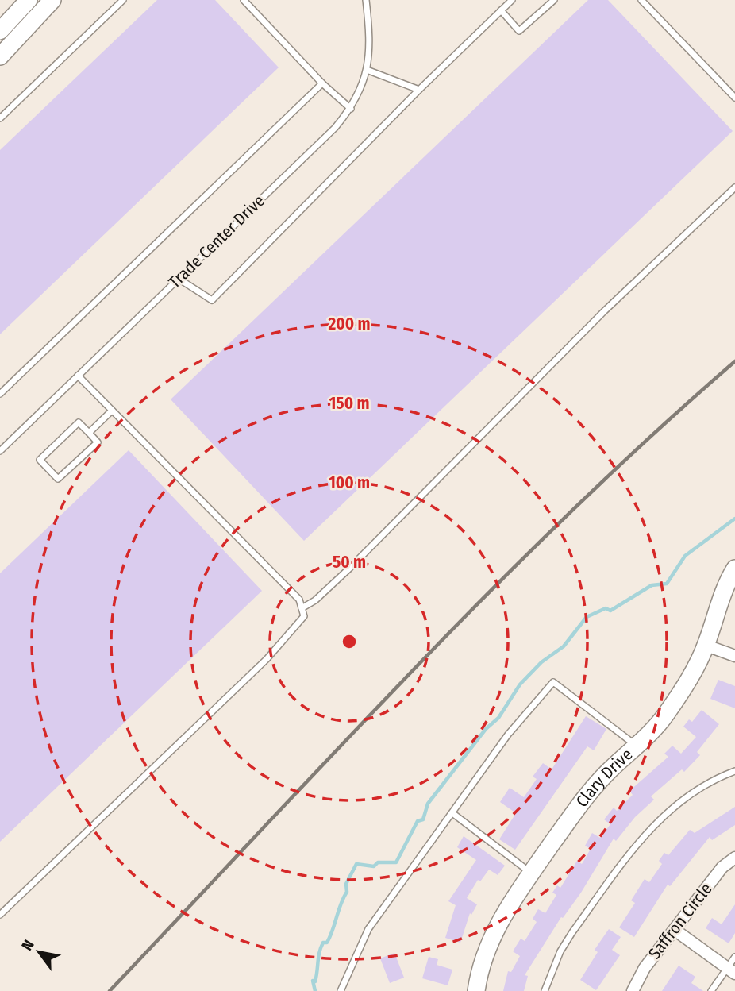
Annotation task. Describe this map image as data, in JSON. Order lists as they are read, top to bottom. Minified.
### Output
{"streets":{"street":["Clary Drive","Saffron Circle"],"lane":["Trade Center Drive"]},"north":"top left","rings":["200 m","150 m","100 m","50 m"]}
